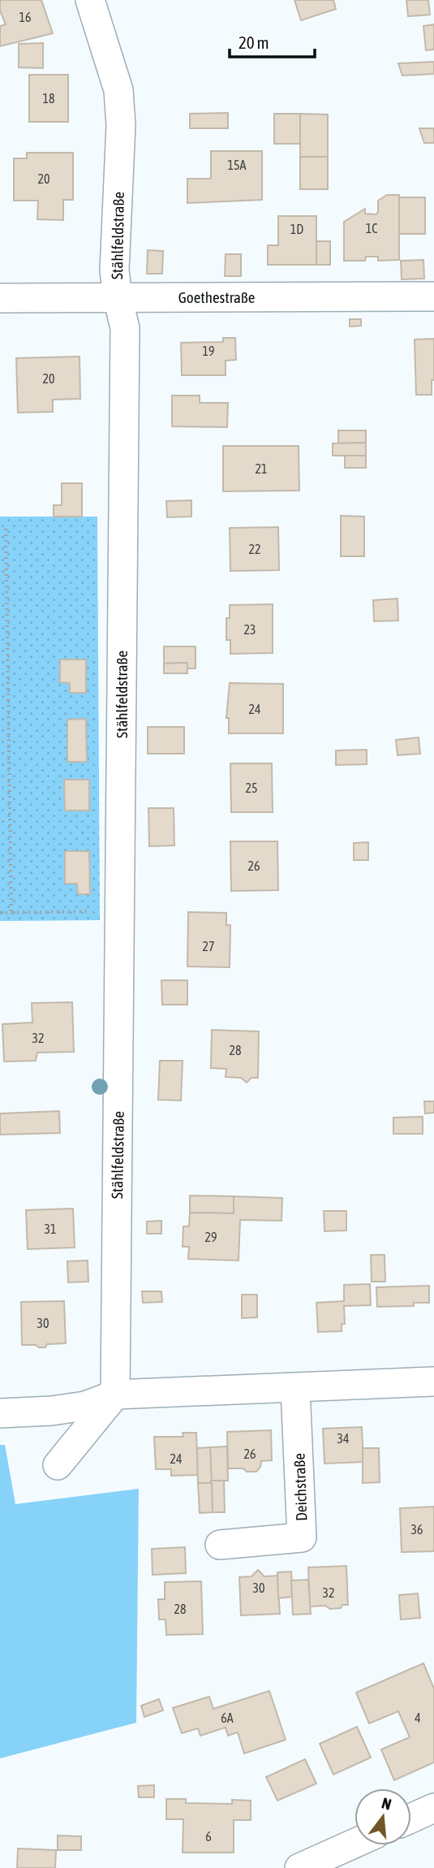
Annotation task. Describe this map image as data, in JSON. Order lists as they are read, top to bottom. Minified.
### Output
{"streets":{"street":["Stählfeldstraße","Goethestraße","Deichstraße"]},"crossings":[["Stählfeldstraße","Goethestraße"]],"house_numbers":["16","18","15A","20","1C","1D","19","20","21","22","23","24","25","26","27","32","28","31","29","30","34","26","24","36","30","32","28","6A","4","6"],"scale_bar":"20 m","north":"top"}
